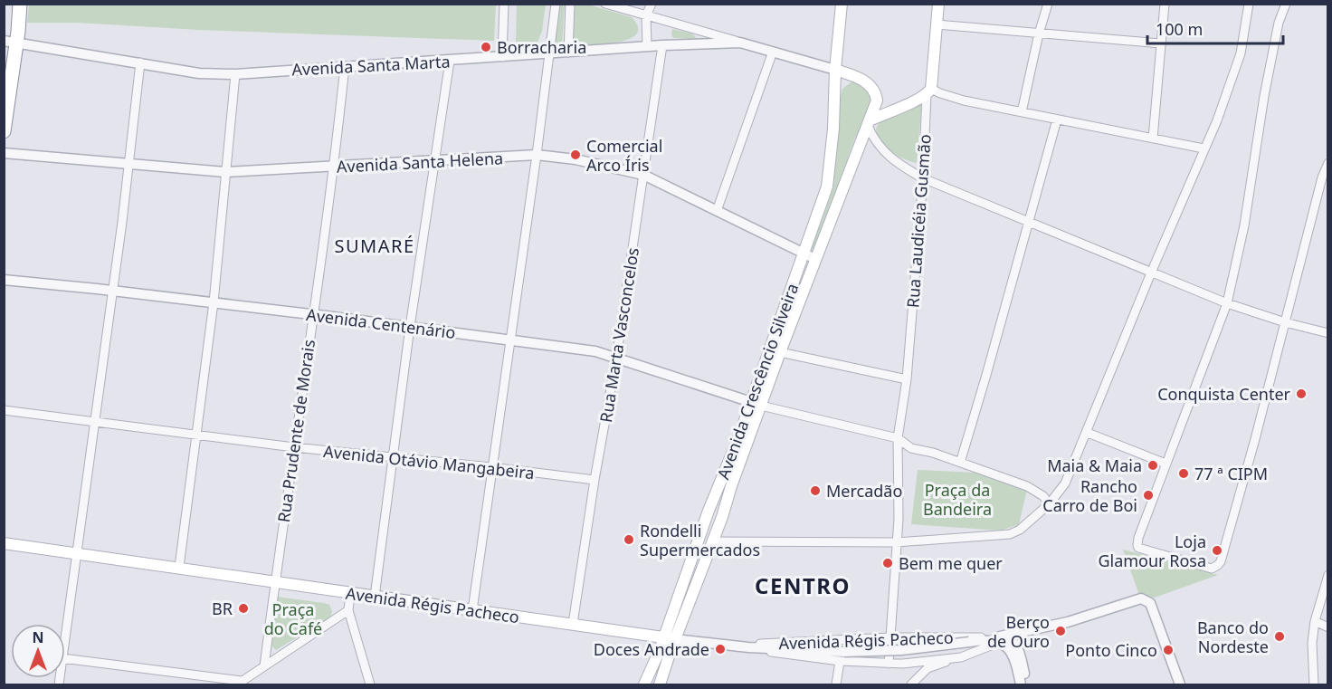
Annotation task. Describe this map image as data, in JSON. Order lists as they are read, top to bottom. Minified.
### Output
{"streets":{"main road":["Rua Laudicéia Gusmão","Avenida Crescêncio Silveira","Avenida Régis Pacheco"],"street":["Avenida Santa Marta","Avenida Santa Helena","Avenida Centenário","Rua Marta Vasconcelos","Rua Prudente de Morais","Avenida Otávio Mangabeira"]},"crossings":[["Avenida Santa Marta","Rua Marta Vasconcelos"],["Avenida Santa Marta","Avenida Crescêncio Silveira"],["Avenida Santa Marta","Rua Prudente de Morais"],["Avenida Santa Helena","Rua Marta Vasconcelos"],["Avenida Santa Helena","Avenida Crescêncio Silveira"],["Avenida Santa Helena","Rua Prudente de Morais"],["Avenida Centenário","Rua Marta Vasconcelos"],["Avenida Centenário","Avenida Crescêncio Silveira"],["Avenida Centenário","Rua Prudente de Morais"],["Rua Marta Vasconcelos","Avenida Otávio Mangabeira"],["Rua Marta Vasconcelos","Avenida Régis Pacheco"],["Avenida Crescêncio Silveira","Avenida Régis Pacheco"],["Rua Prudente de Morais","Avenida Otávio Mangabeira"],["Rua Prudente de Morais","Avenida Régis Pacheco"]],"districts":["SUMARÉ","CENTRO"],"parks":["Praça da Bandeira","Praça do Café"],"places":["Borracharia","Comercial Arco Íris","Conquista Center","Maia & Maia","77 ª CIPM","Mercadão","Rancho Carro de Boi","Rondelli Supermercados","Loja Glamour Rosa","Bem me quer","BR","Berço de Ouro","Banco do Nordeste","Doces Andrade","Ponto Cinco"],"scale_bar":"100 m","north":"top"}
